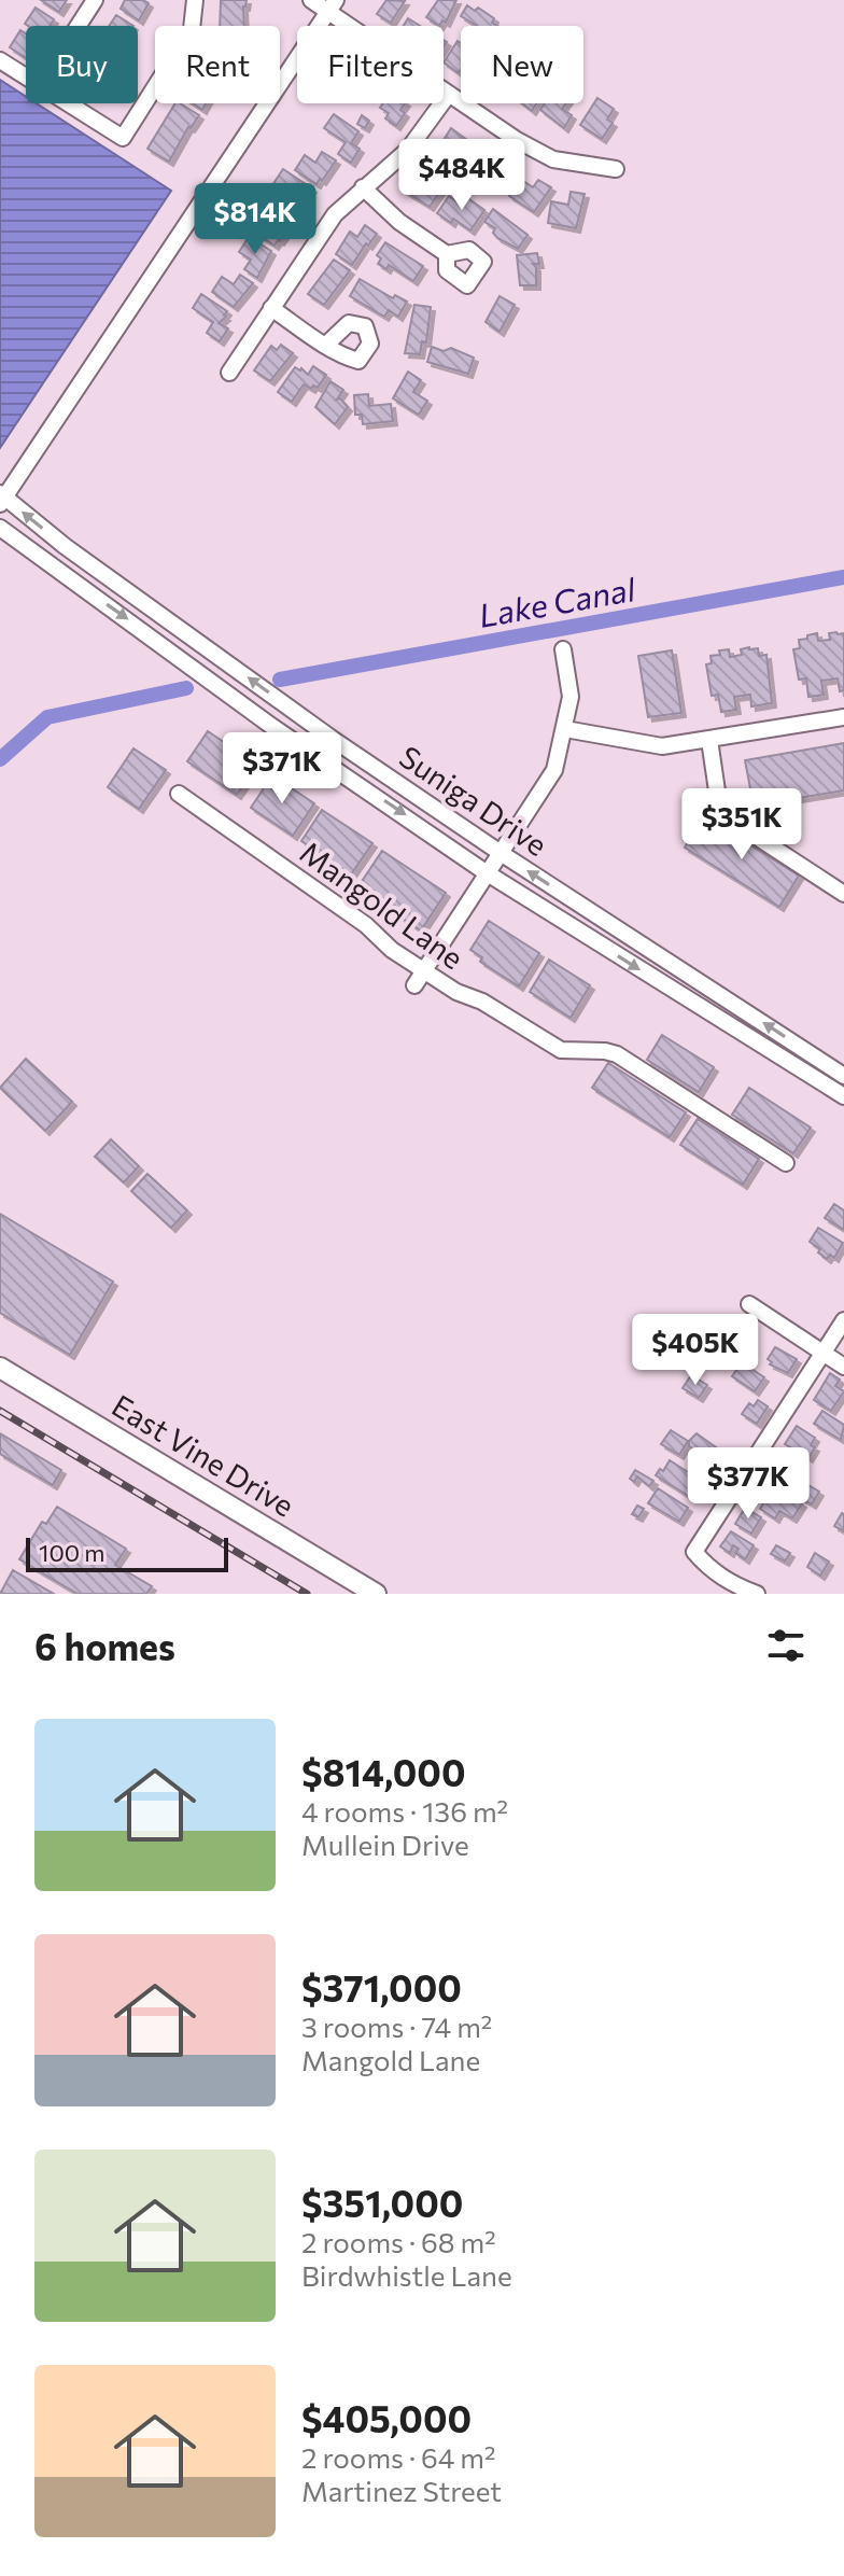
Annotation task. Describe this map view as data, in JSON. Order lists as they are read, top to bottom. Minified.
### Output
{"streets":{"main road":["East Vine Drive"],"street":["Suniga Drive","Mangold Lane"]},"water":["Lake Canal"],"scale_bar":"100 m","page":{"chip":["Buy","Rent","Filters","New"],"price":["$484K","$814K","$371K","$351K","$405K","$377K"],"scale":"100 m","heading":"6 homes","list":[{"name":"$814,000","note":"4 rooms · 136 m² · Mullein Drive"},{"name":"$371,000","note":"3 rooms · 74 m² · Mangold Lane"},{"name":"$351,000","note":"2 rooms · 68 m² · Birdwhistle Lane"},{"name":"$405,000","note":"2 rooms · 64 m² · Martinez Street"}]}}
